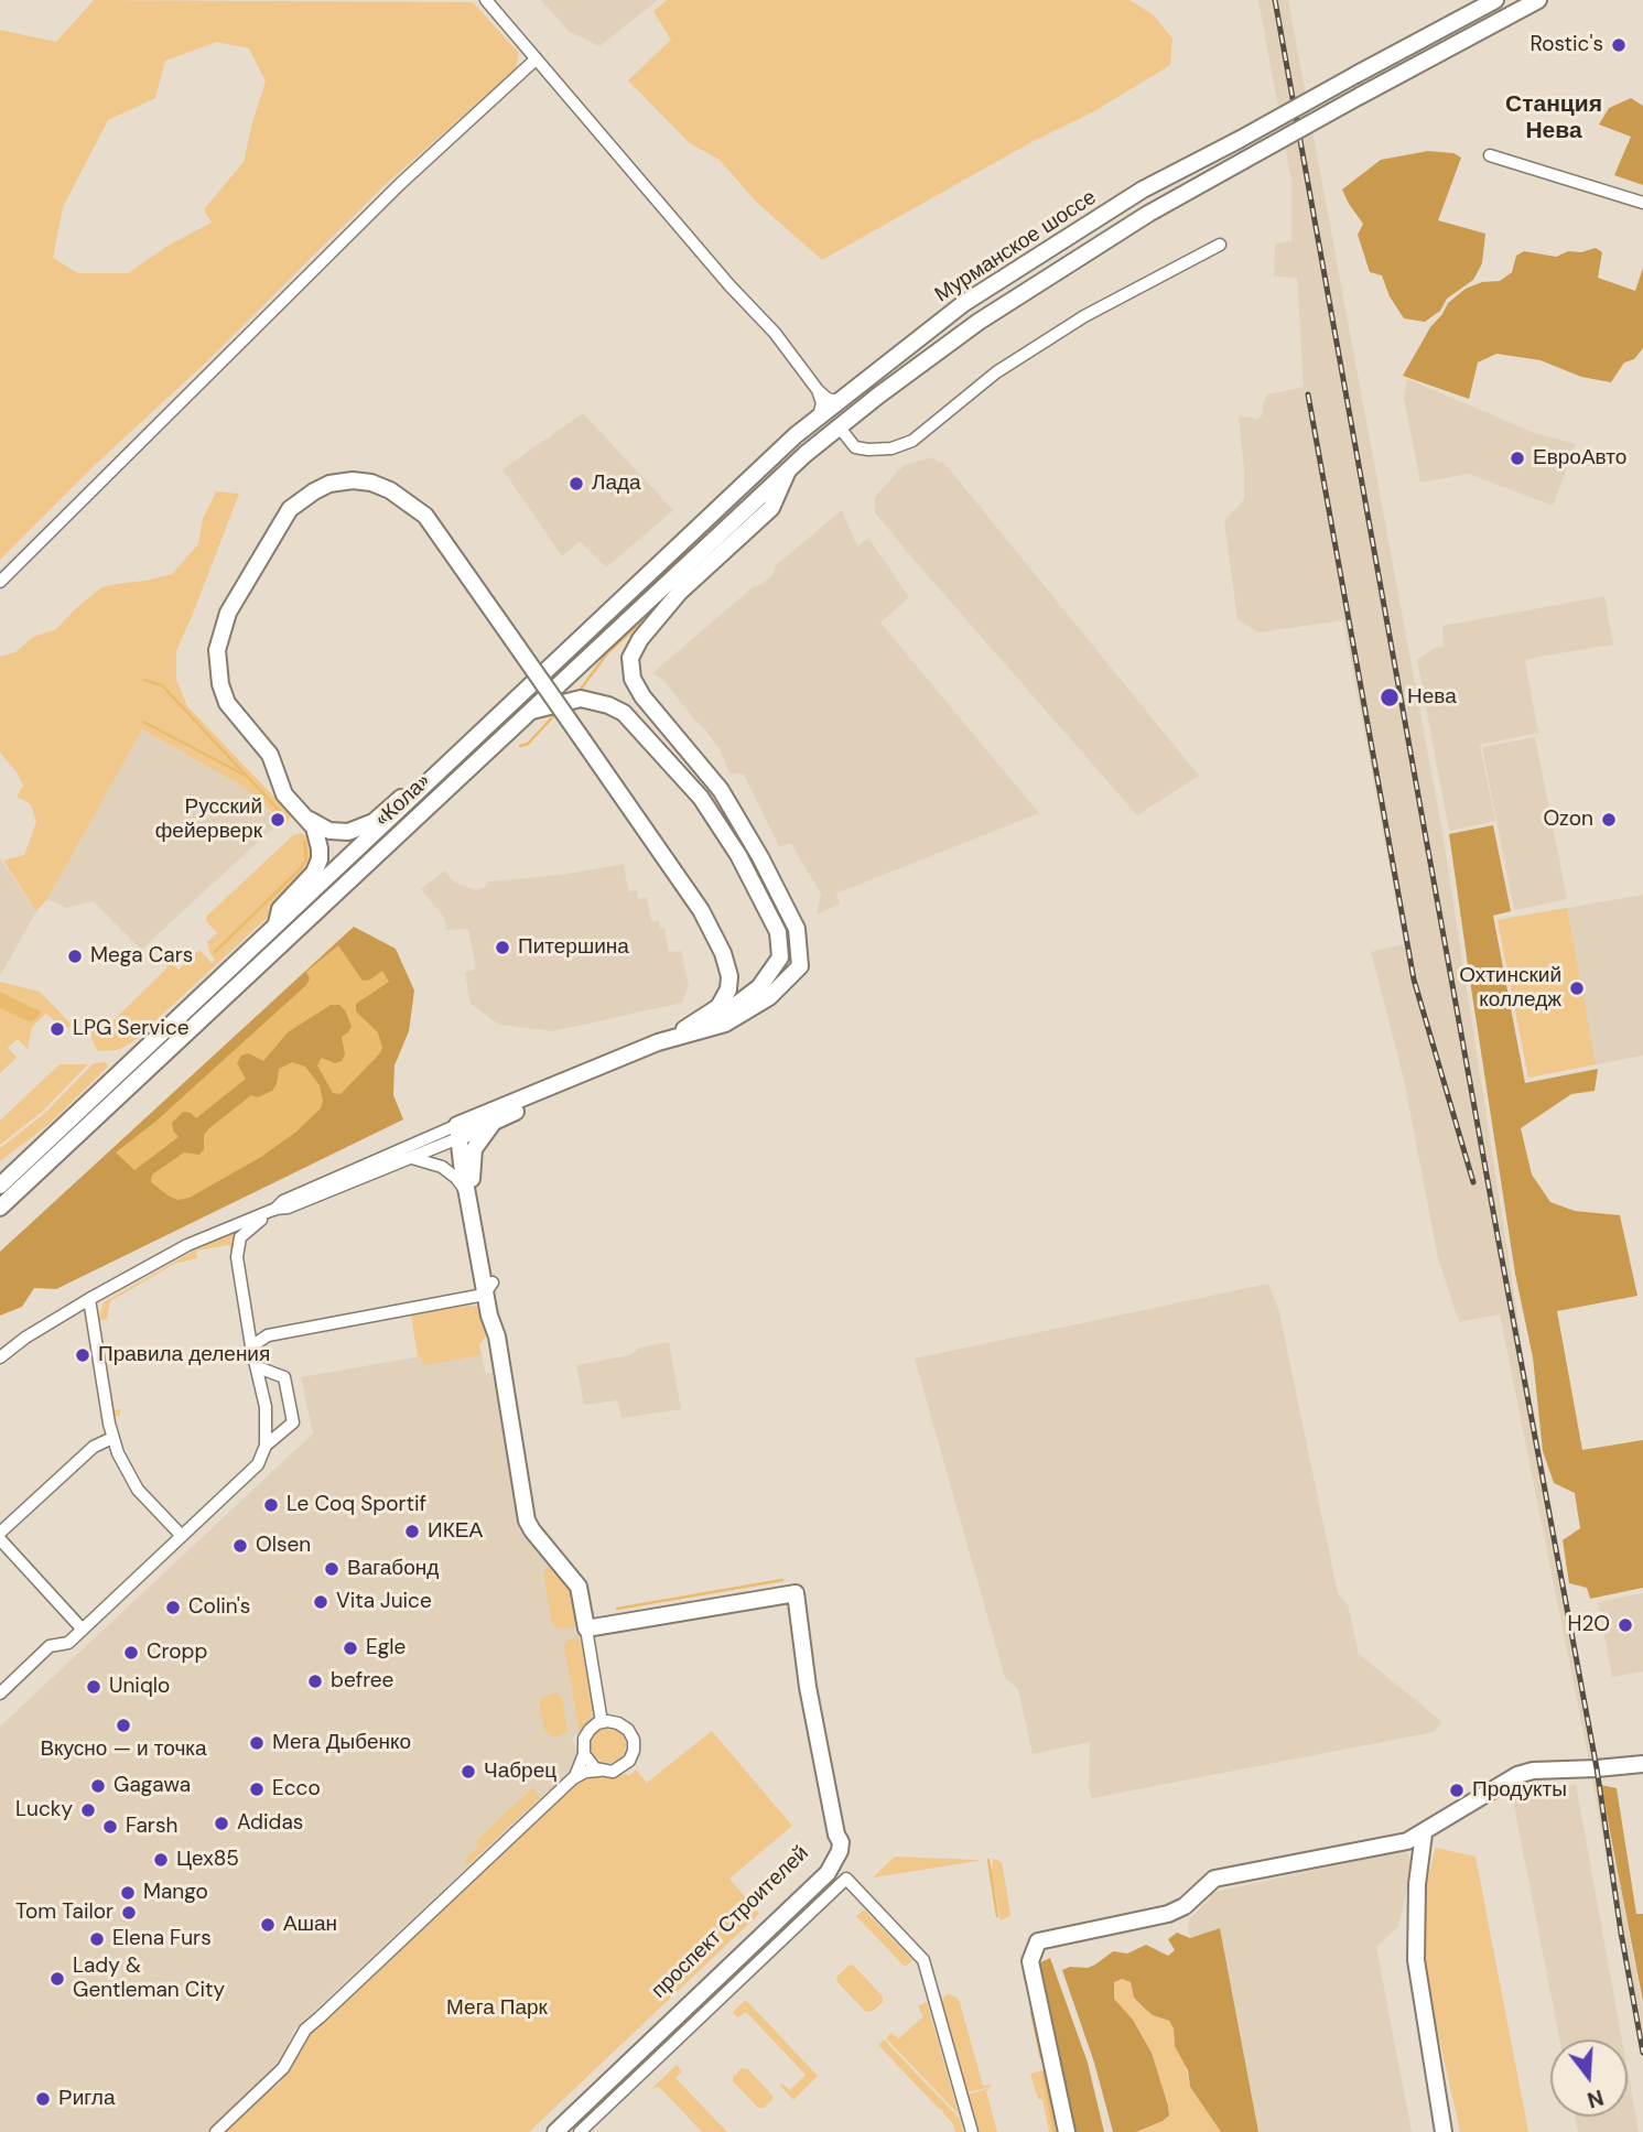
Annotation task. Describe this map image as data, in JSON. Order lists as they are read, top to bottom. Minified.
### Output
{"streets":{"street":["Мурманское шоссе","«Кола»","проспект Строителей"]},"crossings":[["Мурманское шоссе","«Кола»"]],"districts":["Станция Нева"],"parks":["Мега Парк"],"places":["Rostic's","ЕвроАвто","Лада","Нева","Русский фейерверк","Ozon","Питершина","Mega Cars","Охтинский колледж","LPG Service","Правила деления","Le Coq Sportif","ИКЕА","Olsen","Вагабонд","Vita Juice","Colin's","H2O","Egle","Cropp","befree","Uniqlo","Вкусно — и точка","Мега Дыбенко","Чабрец","Gagawa","Ecco","Продукты","Lucky","Adidas","Farsh","Цех85","Mango","Tom Tailor","Ашан","Elena Furs","Lady & Gentleman City","Ригла"],"north":"bottom"}
